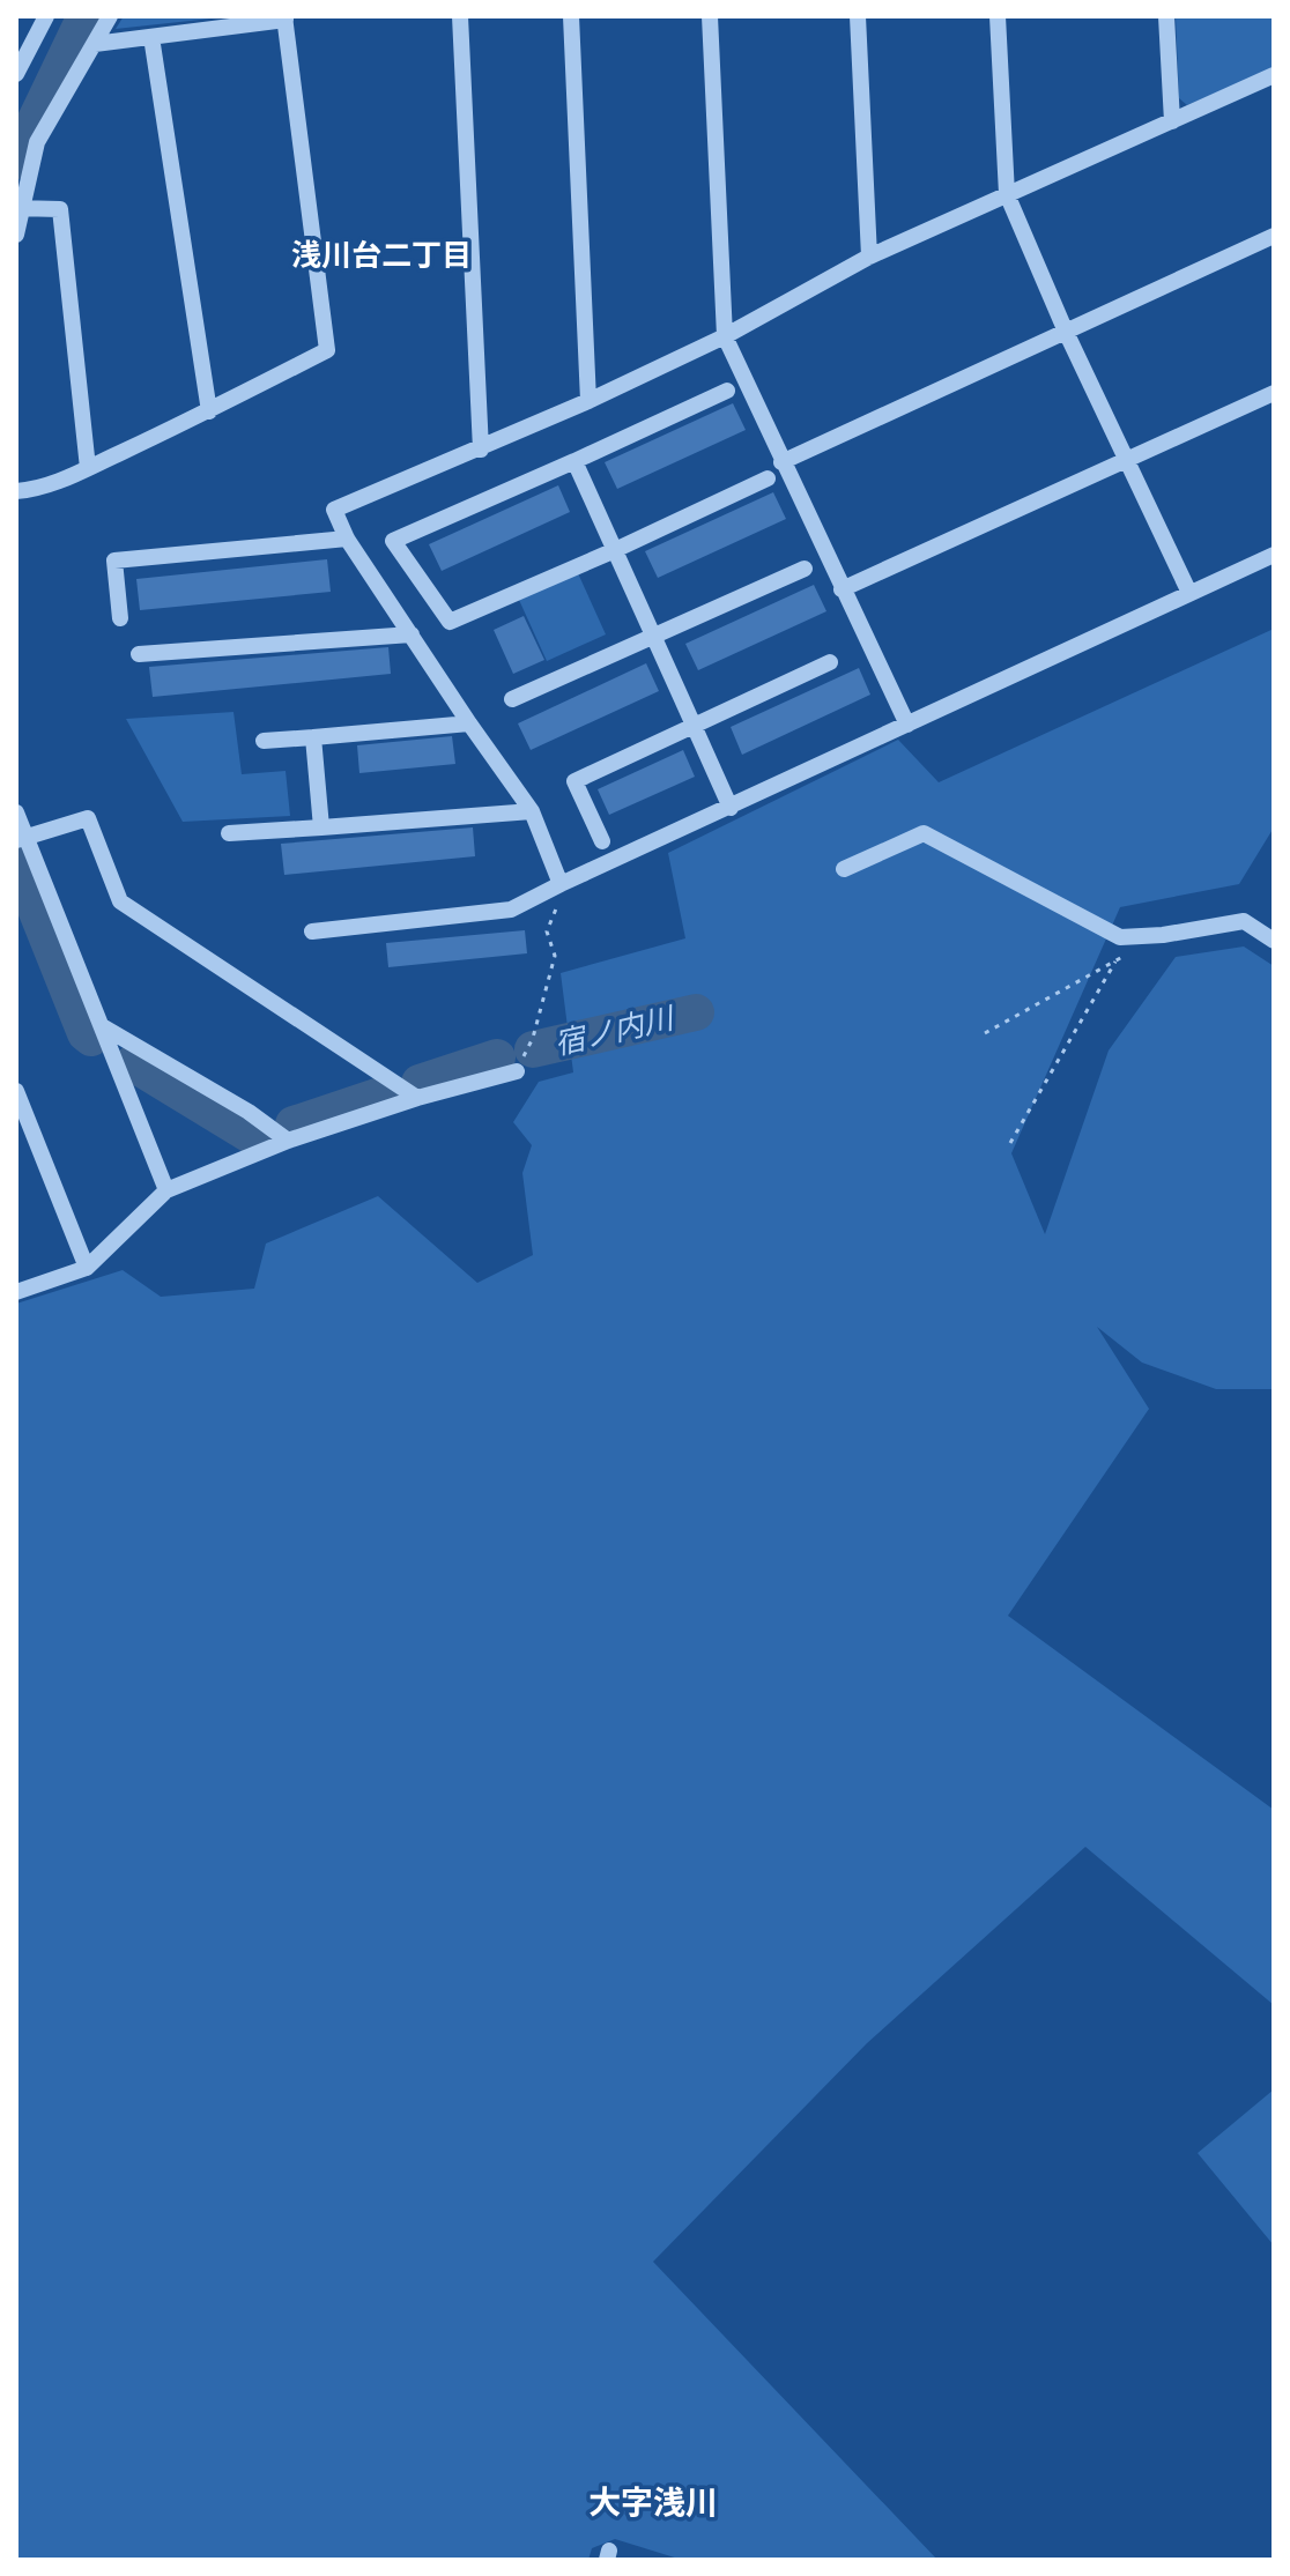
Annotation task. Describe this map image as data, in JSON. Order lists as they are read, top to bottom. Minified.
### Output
{"districts":["浅川台二丁目","大字浅川"],"water":["宿ノ内川"]}
